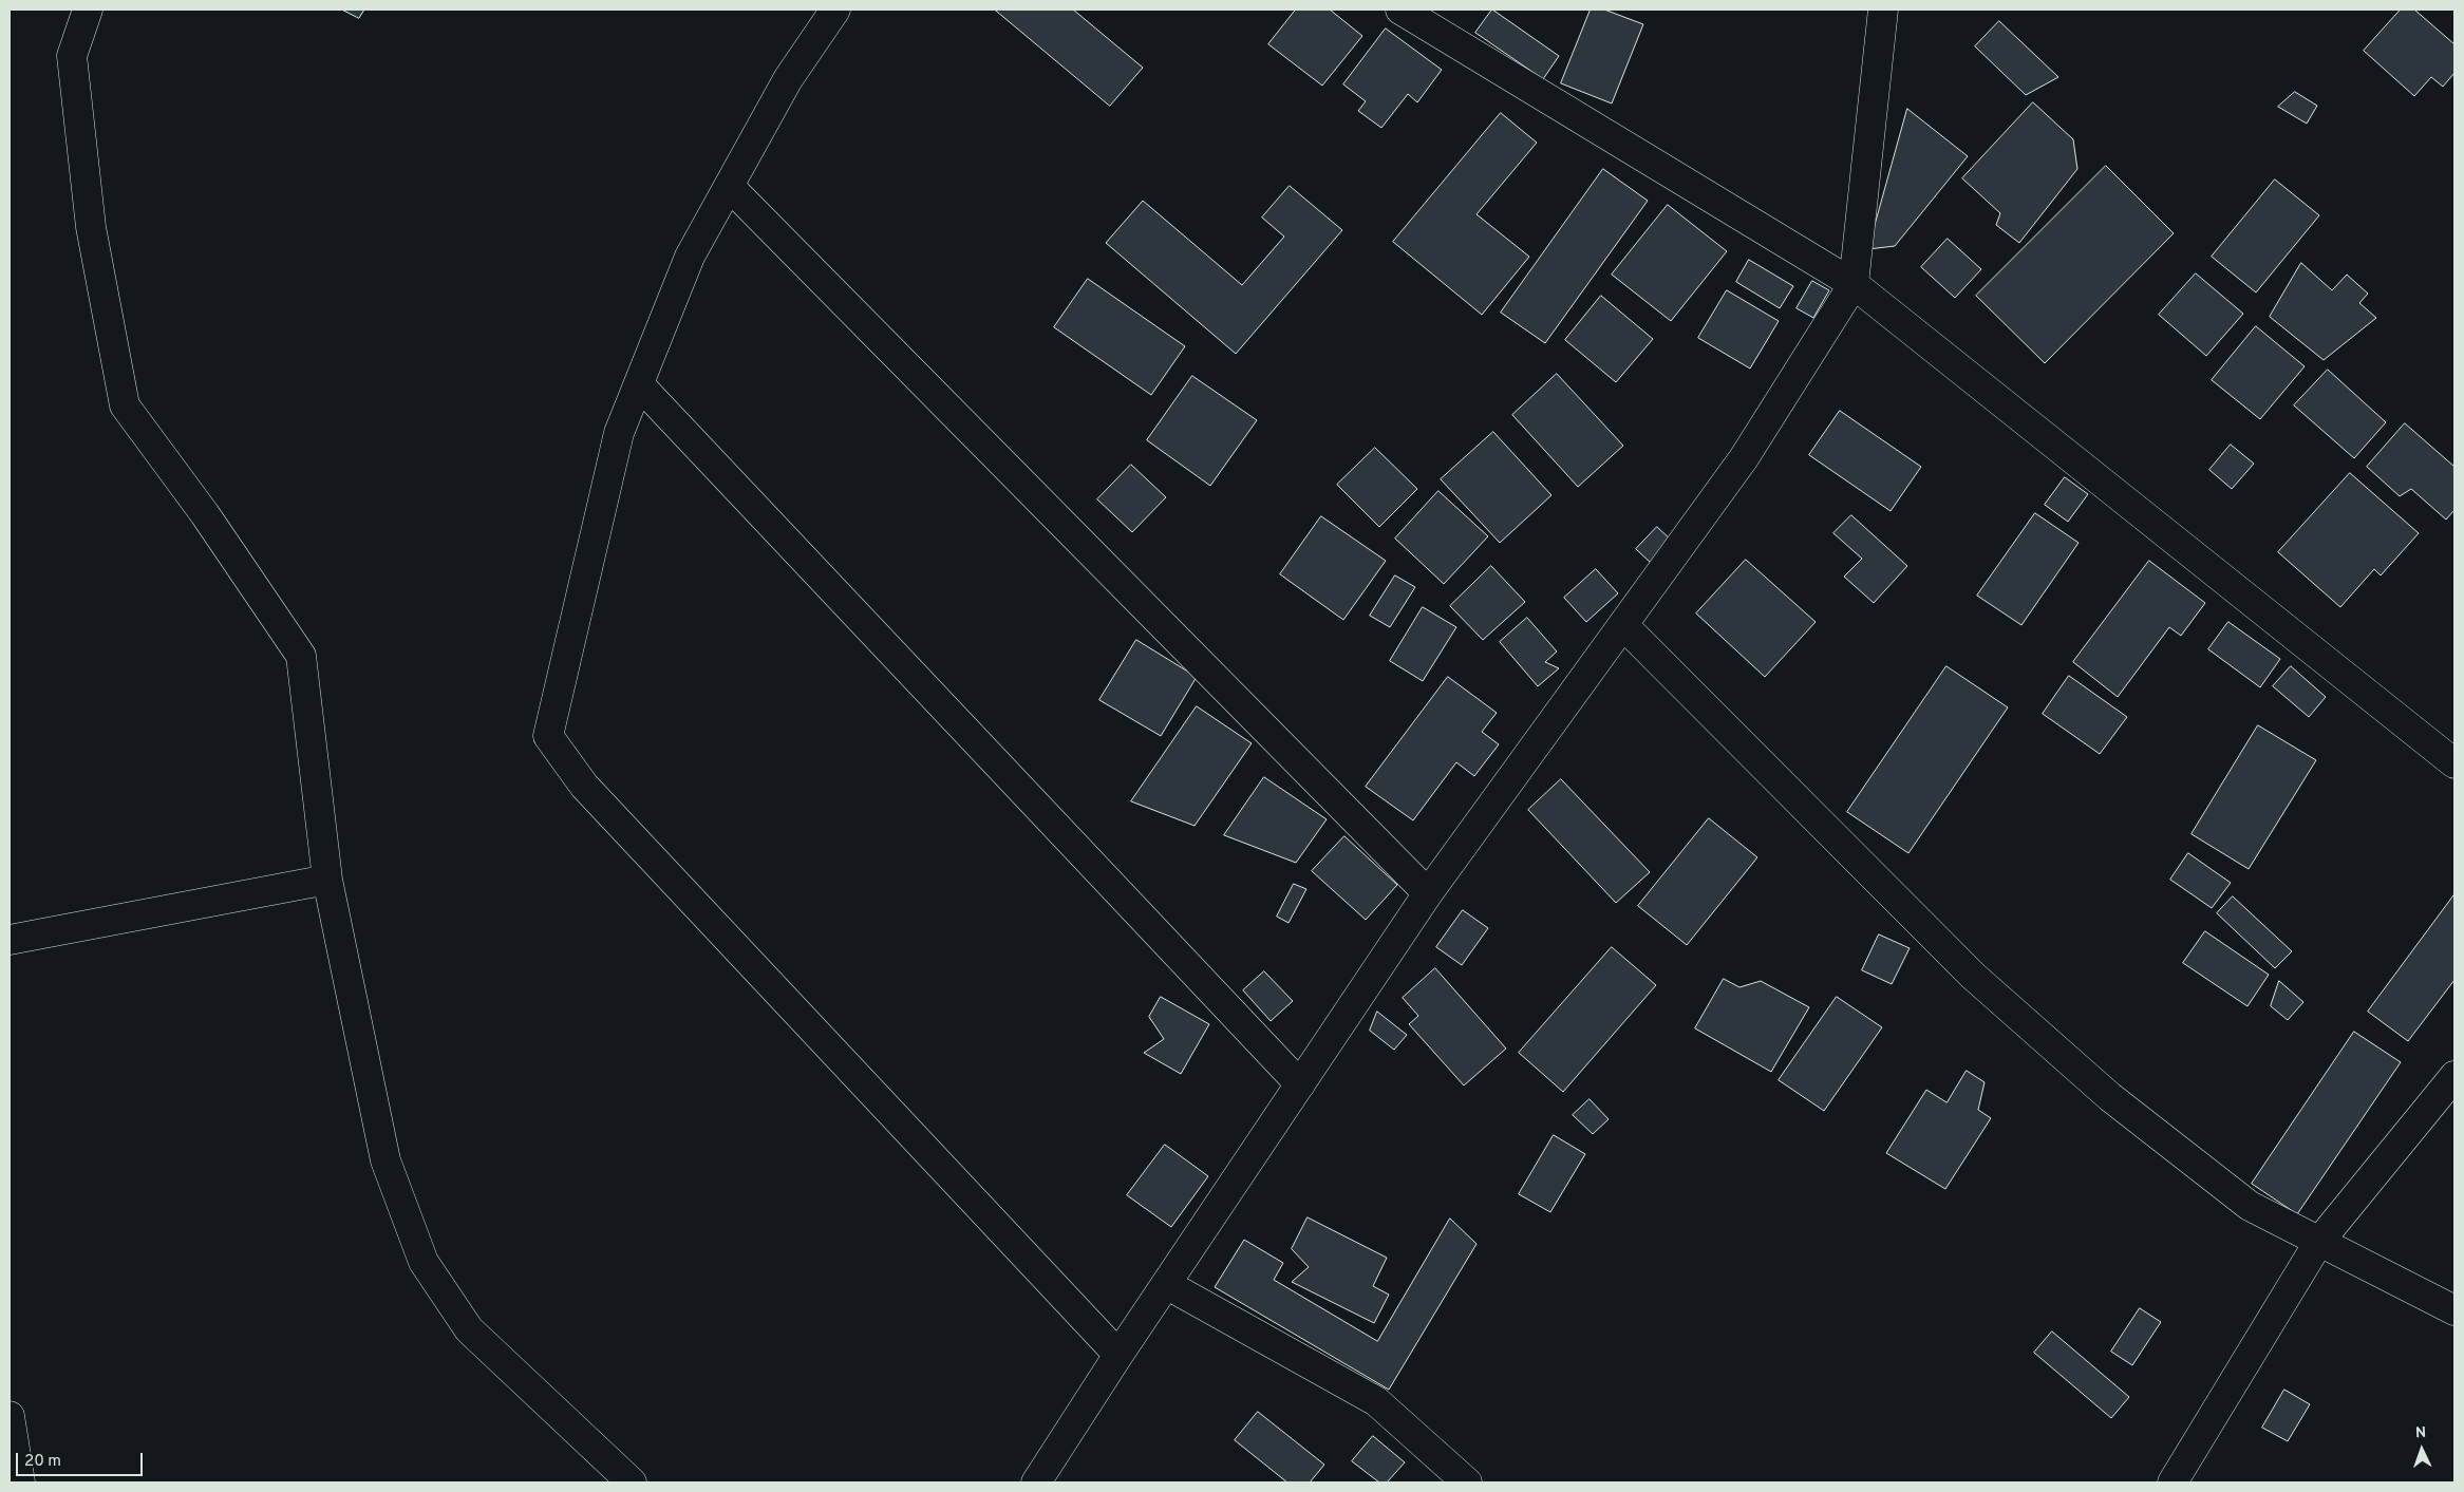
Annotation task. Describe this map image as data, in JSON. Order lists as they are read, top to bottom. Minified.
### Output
{"scale_bar":"20 m","north":"top"}
